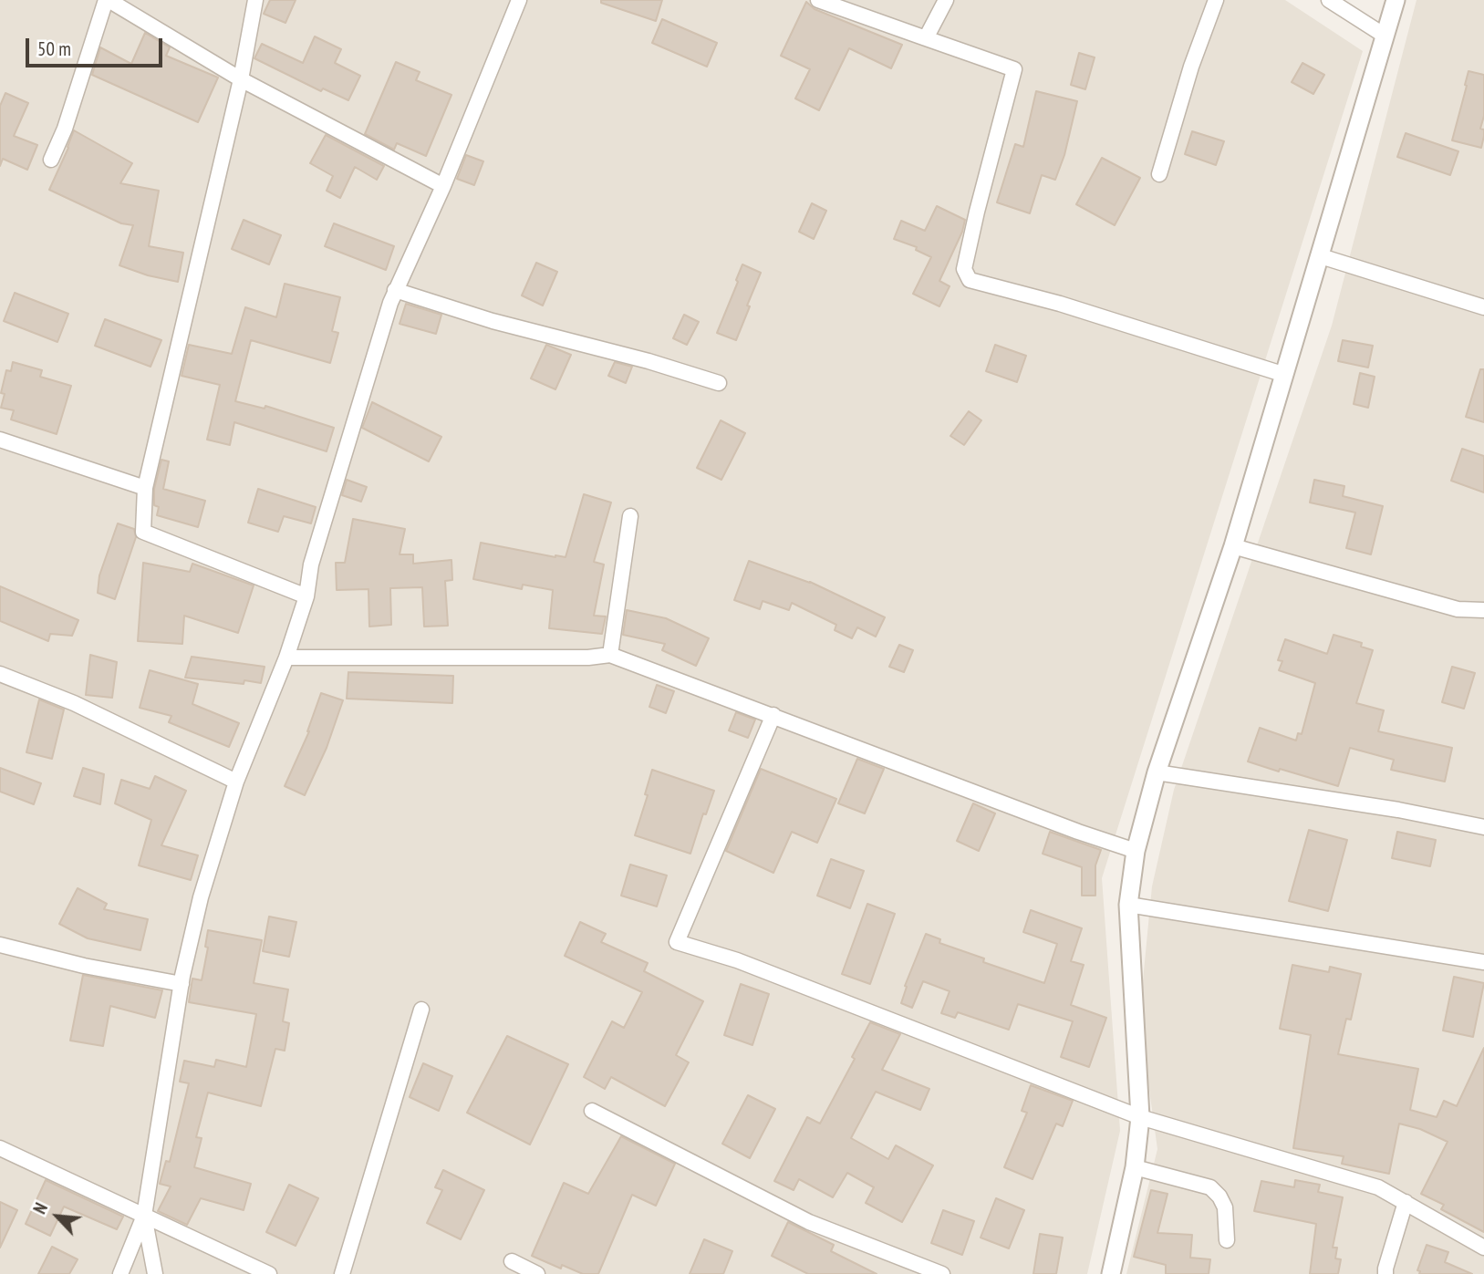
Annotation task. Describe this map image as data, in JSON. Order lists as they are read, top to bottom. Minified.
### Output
{"scale_bar":"50 m","north":"top left"}
